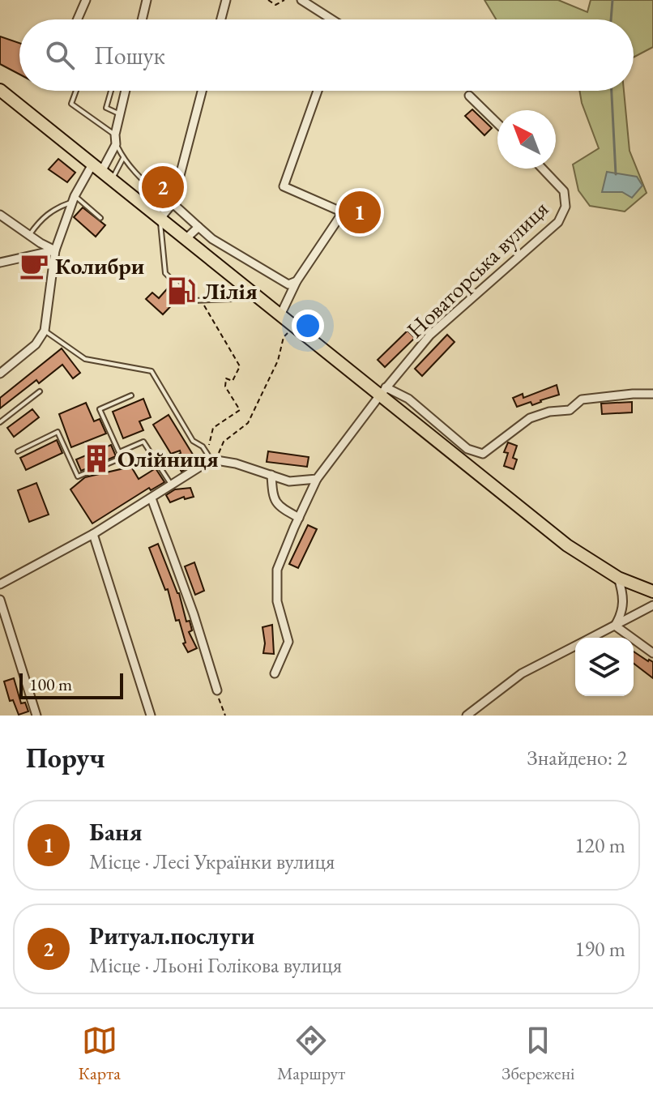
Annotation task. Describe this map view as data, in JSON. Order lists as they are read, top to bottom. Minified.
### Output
{"streets":{"street":["Новаторська вулиця"]},"places":{"cafe":["Колибри"],"fuel station":["Лілія"],"building":["Олійниця"]},"scale_bar":"100 m","north":"top left","page":{"search":"Пошук","pins":["2","1"],"scale":"100 m","heading":["Поруч","Знайдено: 2"],"list":[{"mark":"1","name":"Баня","note":"Місце · Лесі Українки вулиця","value":"120 m"},{"mark":"2","name":"Ритуал.послуги","note":"Місце · Льоні Голікова вулиця","value":"190 m"}],"nav":["Карта","Маршрут","Збережені"]}}
